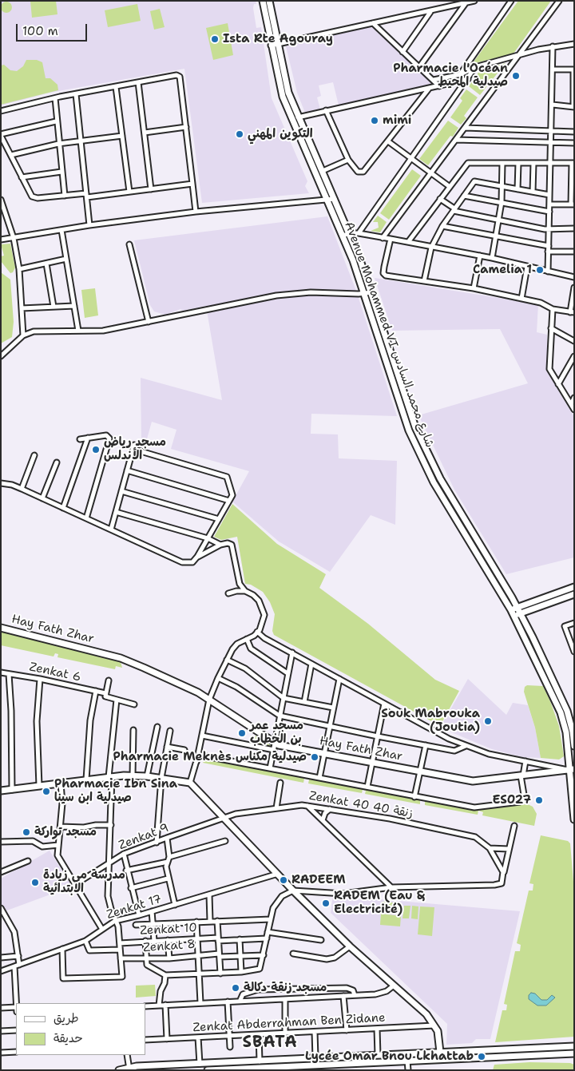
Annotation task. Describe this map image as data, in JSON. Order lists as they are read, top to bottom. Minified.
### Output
{"streets":{"main road":["Avenue Mohammed VI شارع محمد السادس","Hay Fath Zhar"],"street":["Zenkat 6","Zenkat 40 زنقة 40","Zenkat 9","Zenkat 17","Zenkat 10","Zenkat 8","Zenkat Abderrahman Ben Zidane"]},"crossings":[["Avenue Mohammed VI شارع محمد السادس","Hay Fath Zhar"],["Zenkat 40 زنقة 40","Zenkat 9"]],"districts":["SBATA"],"places":["Ista Rte Agouray","Pharmacie l'Océan صيدلية المحيط","mimi","التكوين المهني","Camelia 1","مسجد رياض الأندلس","Souk Mabrouka (Joutia)","مسجد عمر بن الخطاب","Pharmacie Meknès صيدلية مكناس","Pharmacie Ibn Sina صيدلية ابن سينا","ES027","مسجد تواركة","RADEEM","مدرسة مي زيادة الابتدائية","RADEM (Eau & Electricité)","مسجد زنقة دكالة","Lycée Omar Bnou Lkhattab"],"legend":["طريق","حديقة"],"scale_bar":"100 m"}
